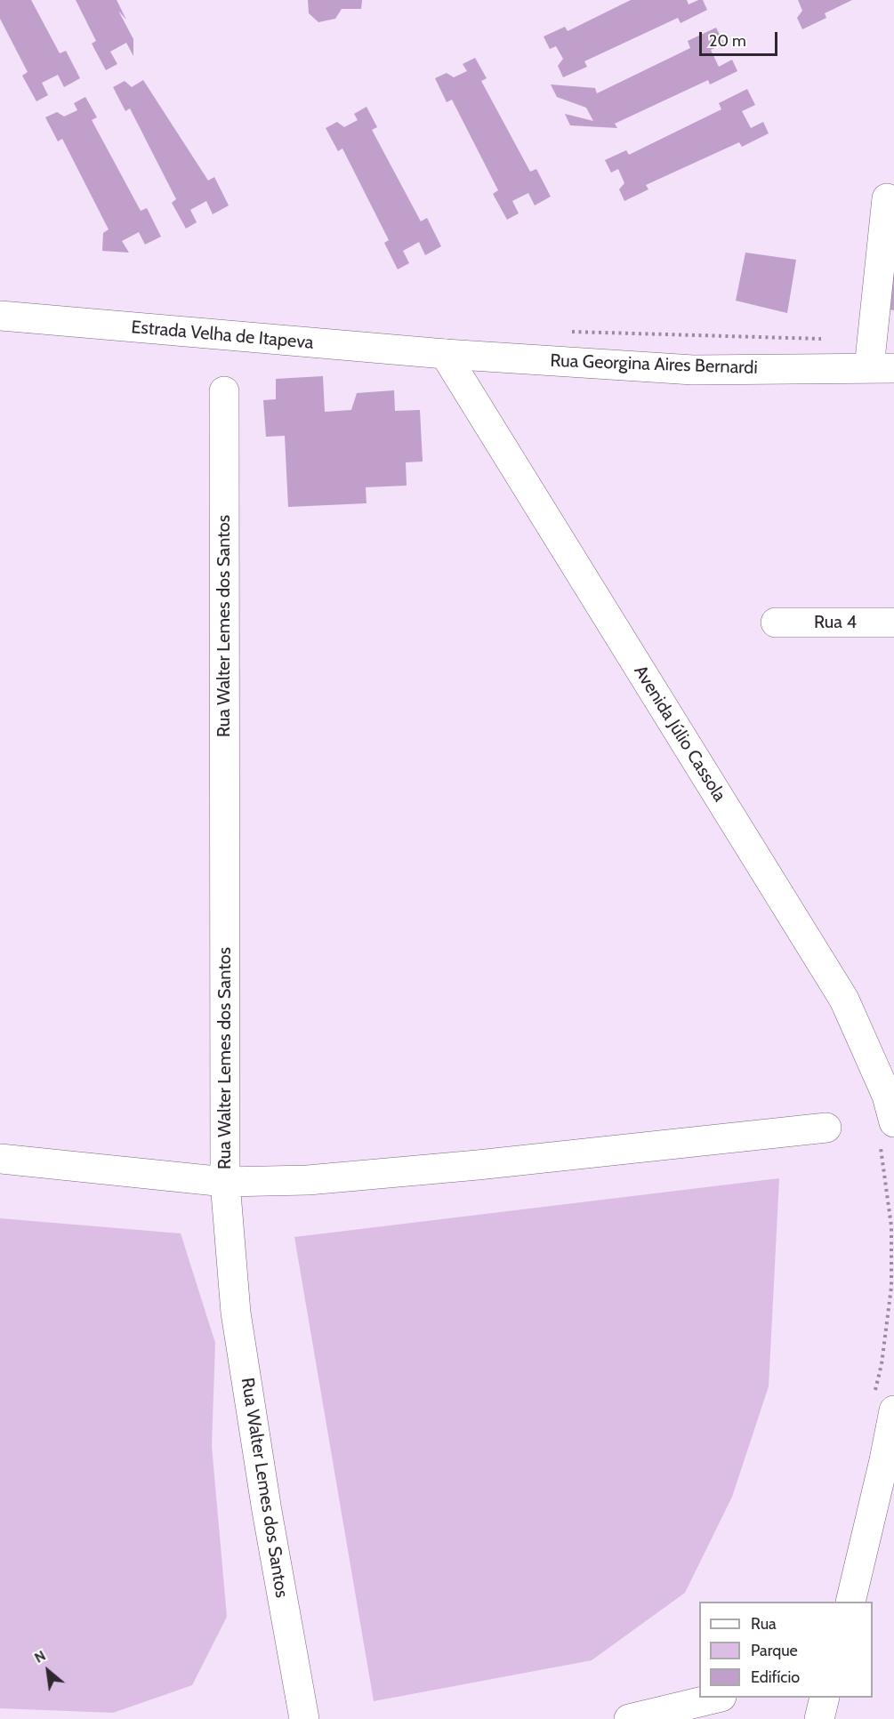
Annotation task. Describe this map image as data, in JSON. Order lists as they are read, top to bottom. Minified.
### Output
{"streets":{"street":["Estrada Velha de Itapeva","Rua Georgina Aires Bernardi","Rua 4","Rua Walter Lemes dos Santos","Avenida Júlio Cassola"]},"crossings":[["Estrada Velha de Itapeva","Rua Georgina Aires Bernardi"],["Estrada Velha de Itapeva","Avenida Júlio Cassola"],["Rua Georgina Aires Bernardi","Avenida Júlio Cassola"]],"legend":["Rua","Parque","Edifício"],"scale_bar":"20 m","north":"top left"}
